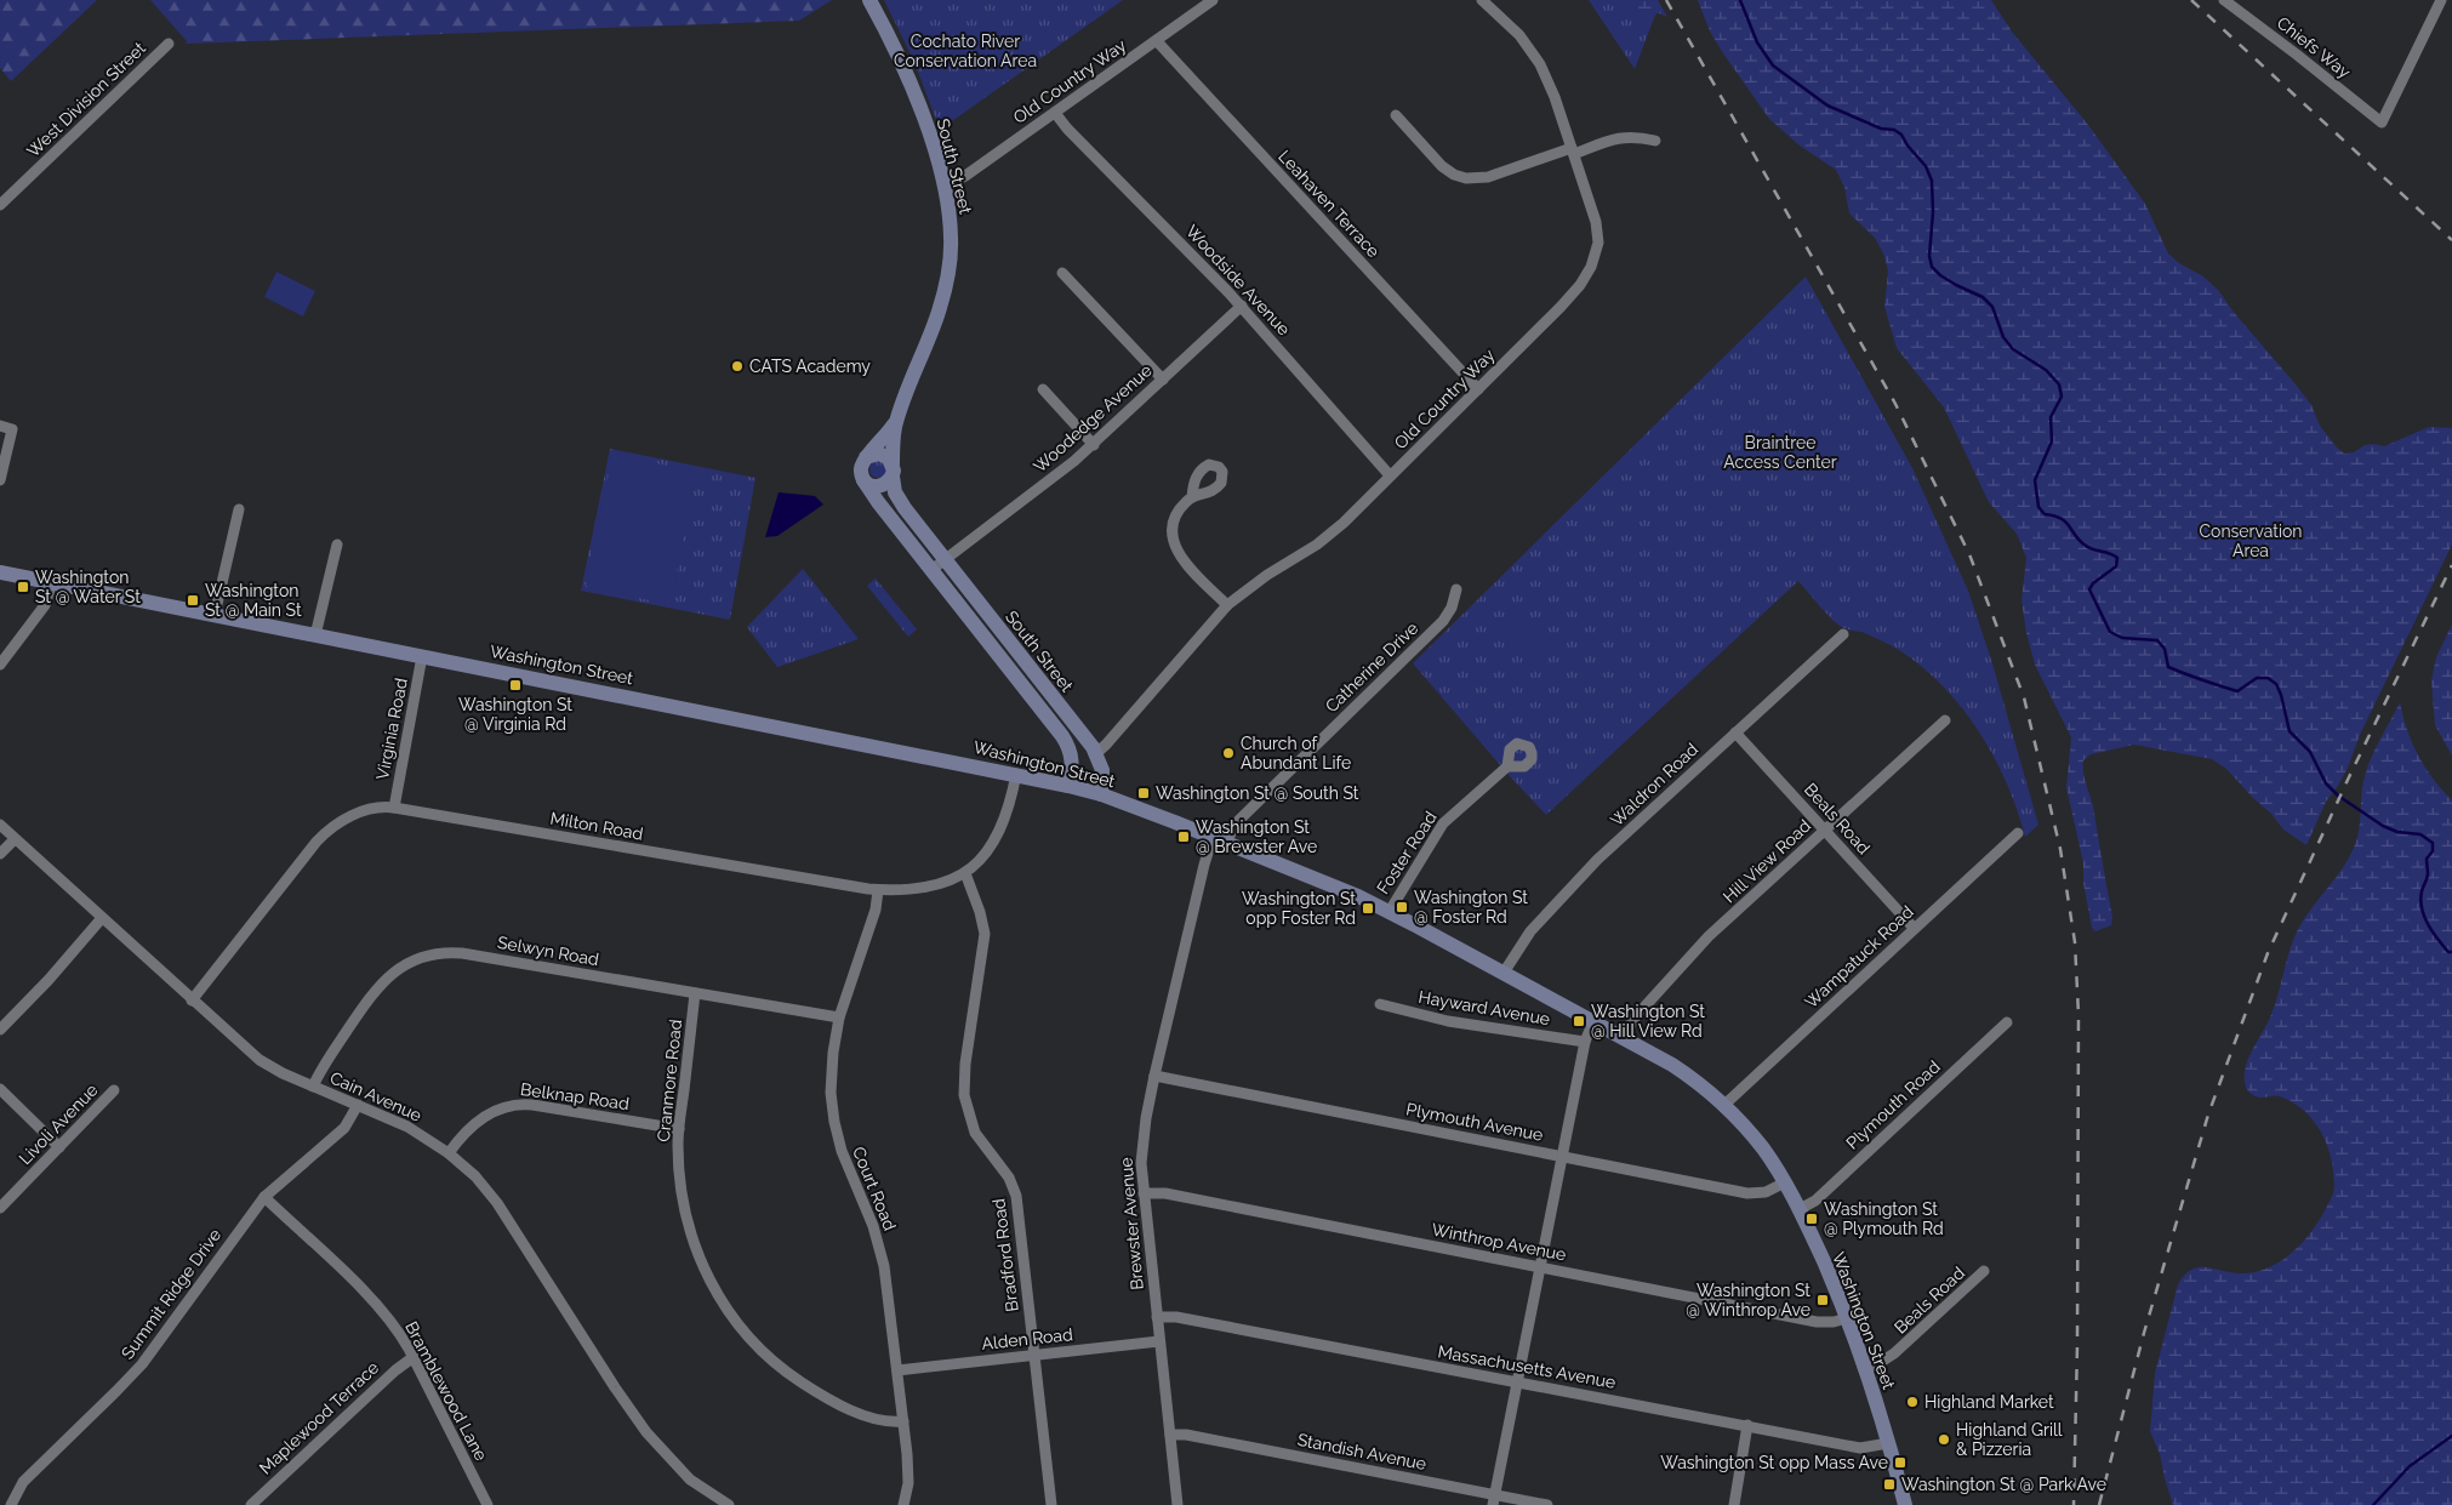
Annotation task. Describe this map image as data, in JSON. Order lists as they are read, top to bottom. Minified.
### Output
{"streets":{"main road":["South Street","Washington Street"],"street":["Chiefs Way","Old Country Way","West Division Street","Leahaven Terrace","Woodside Avenue","Woodedge Avenue","Catherine Drive","Virginia Road","Waldron Road","Beals Road","Milton Road","Foster Road","Hill View Road","Selwyn Road","Wampatuck Road","Hayward Avenue","Cranmore Road","Cain Avenue","Belknap Road","Plymouth Road","Plymouth Avenue","Livoli Avenue","Court Road","Brewster Avenue","Winthrop Avenue","Bradford Road","Summit Ridge Drive","Alden Road","Massachusetts Avenue","Bramblewood Lane","Maplewood Terrace","Standish Avenue"]},"crossings":[["Old Country Way","South Street"],["Old Country Way","Leahaven Terrace"],["Old Country Way","Woodside Avenue"],["South Street","Woodedge Avenue"],["South Street","Washington Street"],["Woodside Avenue","Woodedge Avenue"],["Washington Street","Catherine Drive"],["Washington Street","Virginia Road"],["Washington Street","Waldron Road"],["Washington Street","Beals Road"],["Washington Street","Milton Road"],["Washington Street","Foster Road"],["Washington Street","Hill View Road"],["Washington Street","Wampatuck Road"],["Washington Street","Plymouth Road"],["Washington Street","Plymouth Avenue"],["Washington Street","Brewster Avenue"],["Washington Street","Winthrop Avenue"],["Washington Street","Massachusetts Avenue"],["Catherine Drive","Brewster Avenue"],["Virginia Road","Milton Road"],["Waldron Road","Beals Road"],["Beals Road","Hill View Road"],["Beals Road","Wampatuck Road"],["Milton Road","Cain Avenue"],["Milton Road","Court Road"],["Milton Road","Bradford Road"],["Selwyn Road","Cranmore Road"],["Selwyn Road","Cain Avenue"],["Selwyn Road","Court Road"],["Cranmore Road","Belknap Road"],["Cranmore Road","Court Road"],["Cain Avenue","Belknap Road"],["Cain Avenue","Summit Ridge Drive"],["Plymouth Avenue","Brewster Avenue"],["Court Road","Alden Road"],["Brewster Avenue","Winthrop Avenue"],["Brewster Avenue","Alden Road"],["Brewster Avenue","Massachusetts Avenue"],["Brewster Avenue","Standish Avenue"],["Bradford Road","Alden Road"],["Summit Ridge Drive","Bramblewood Lane"],["Bramblewood Lane","Maplewood Terrace"]],"parks":["Cochato River Conservation Area","Braintree Access Center","Conservation Area"],"places":{"other":["CATS Academy","Church of Abundant Life","Highland Market","Highland Grill & Pizzeria"],"transit":["Washington St @ Water St","Washington St @ Main St","Washington St @ Virginia Rd","Washington St @ South St","Washington St @ Brewster Ave","Washington St @ Foster Rd","Washington St opp Foster Rd","Washington St @ Hill View Rd","Washington St @ Plymouth Rd","Washington St @ Winthrop Ave","Washington St opp Mass Ave","Washington St @ Park Ave"]}}
